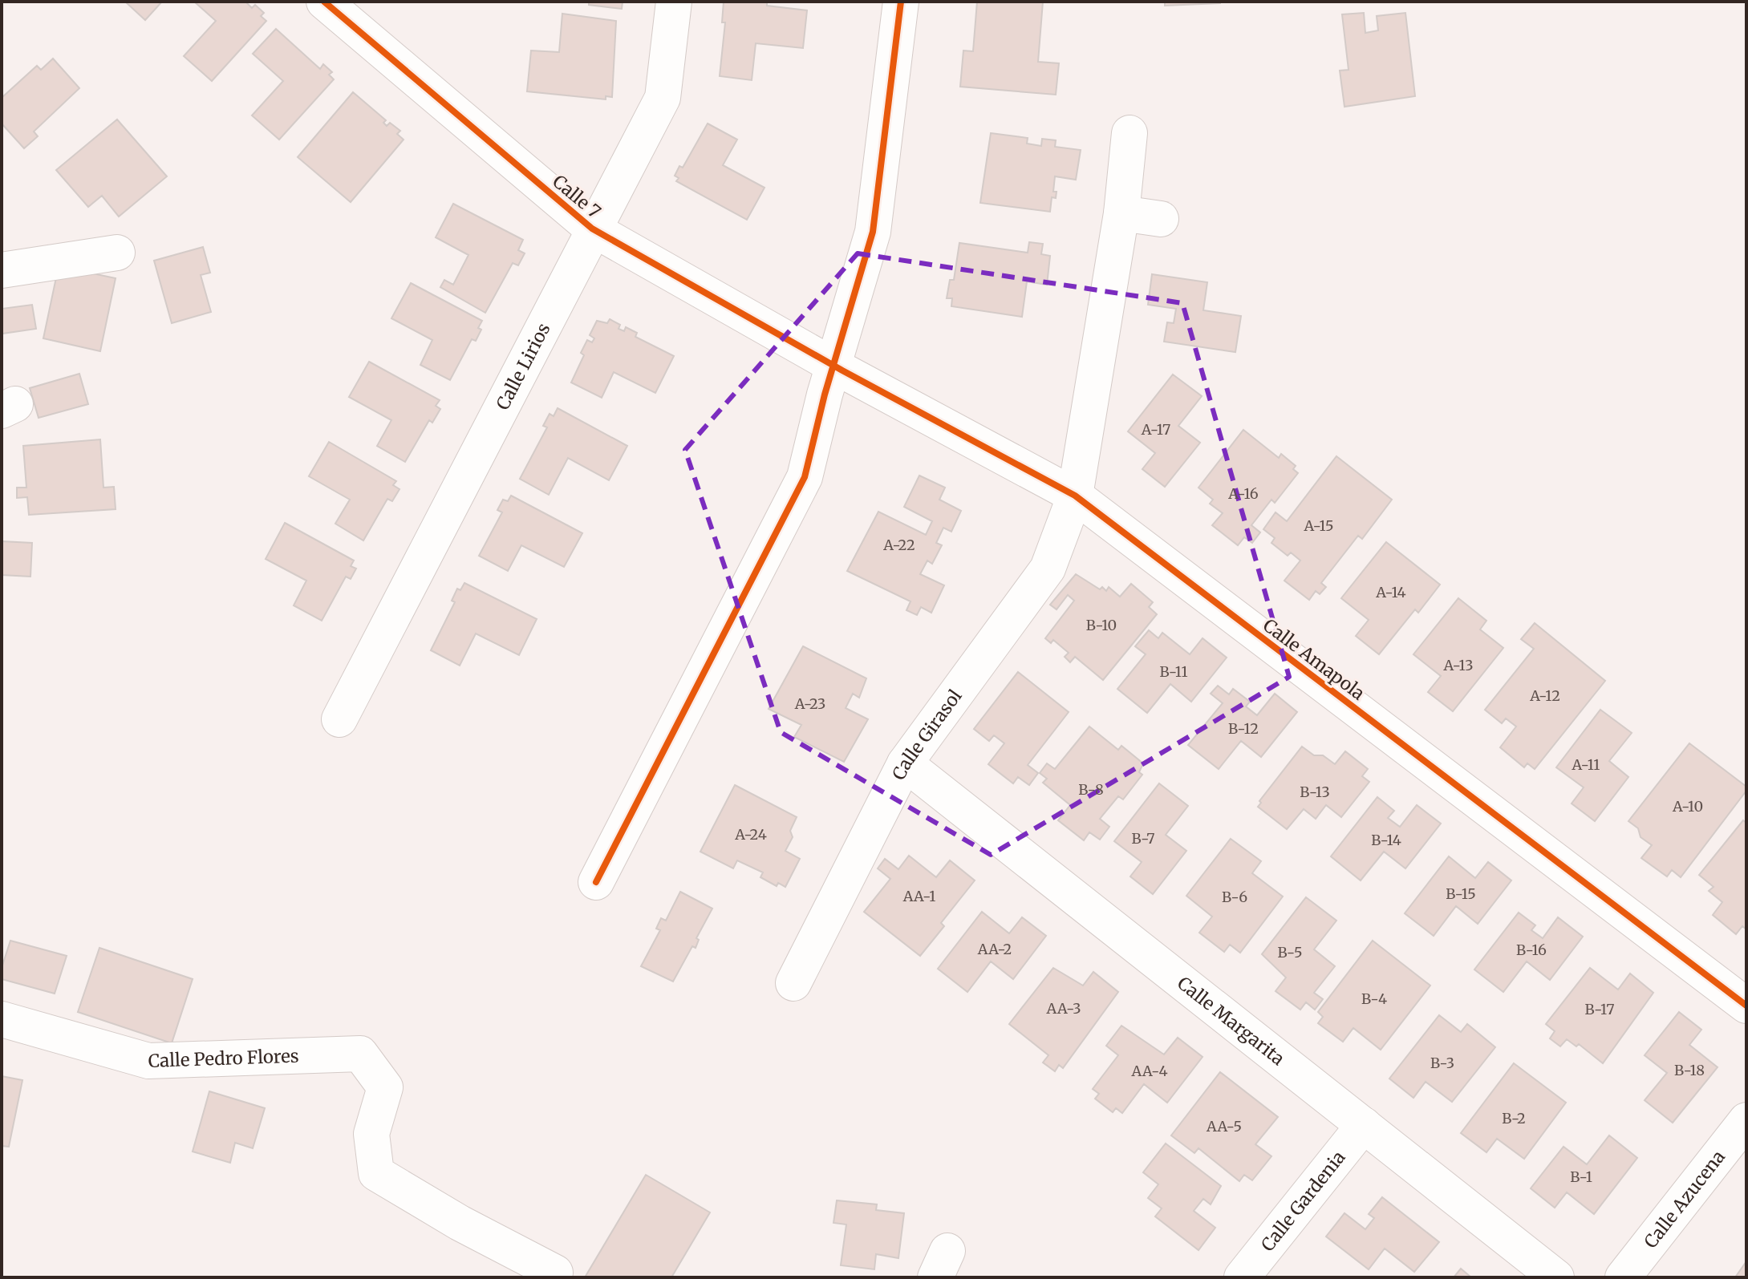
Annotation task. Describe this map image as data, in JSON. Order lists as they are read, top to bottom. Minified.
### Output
{"streets":{"street":["Calle 7","Calle Lirios","Calle Amapola","Calle Girasol","Calle Margarita","Calle Pedro Flores","Calle Azucena","Calle Gardenia"]},"crossings":[["Calle 7","Calle Lirios"],["Calle 7","Calle Amapola"],["Calle Amapola","Calle Girasol"],["Calle Girasol","Calle Margarita"],["Calle Margarita","Calle Gardenia"]],"house_numbers":["A-17","A-16","A-15","A-22","A-14","B-10","A-13","B-11","A-12","A-23","B-12","A-11","B-8","B-13","A-10","A-24","B-7","B-14","B-15","AA-1","B-6","AA-2","B-16","B-5","B-4","AA-3","B-17","B-3","B-18","AA-4","B-2","AA-5","B-1"]}
